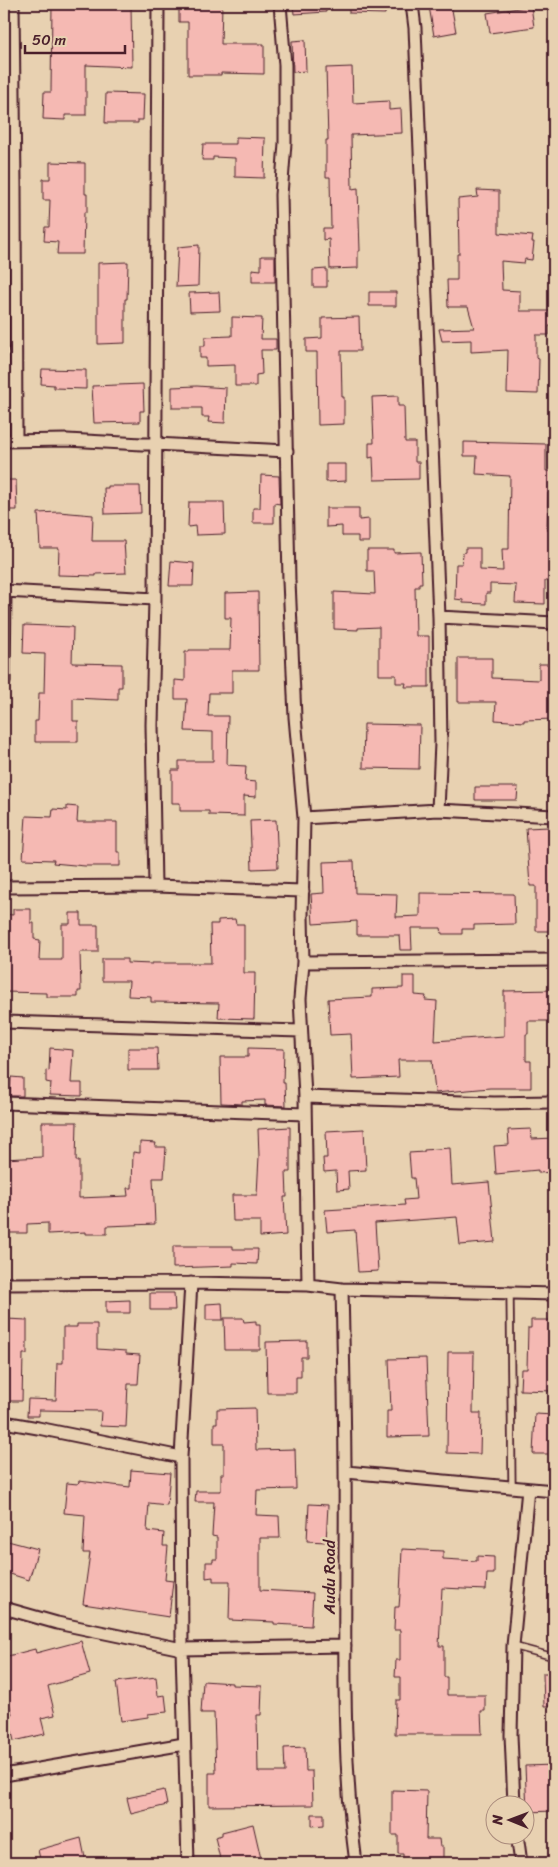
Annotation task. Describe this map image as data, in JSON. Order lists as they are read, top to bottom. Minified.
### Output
{"streets":{"street":["Audu Road"]},"scale_bar":"50 m","north":"left"}
